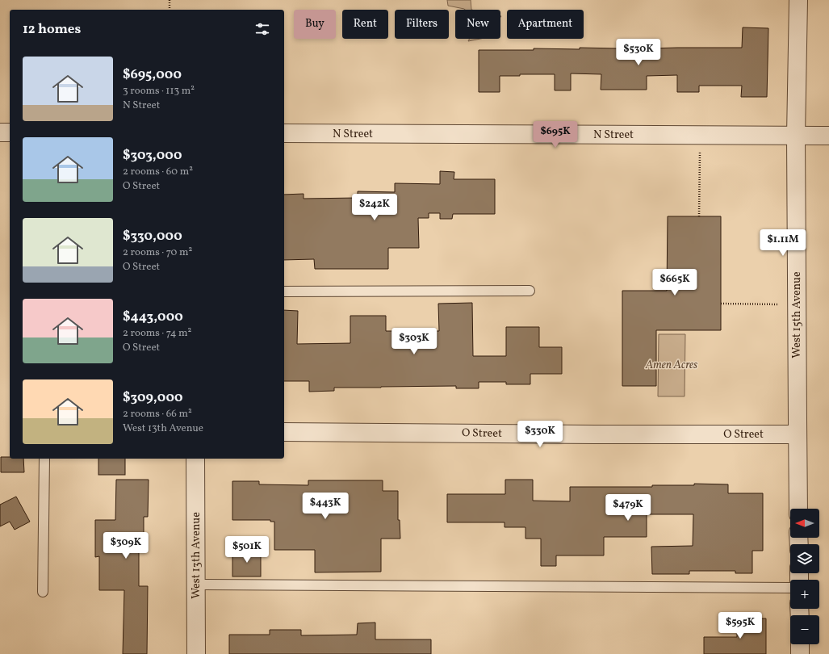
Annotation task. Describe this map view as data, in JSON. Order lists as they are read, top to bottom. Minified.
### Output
{"streets":{"street":["N Street","West 15th Avenue","O Street","West 13th Avenue"]},"crossings":[["N Street","West 15th Avenue"],["West 15th Avenue","O Street"]],"parks":["Amen Acres"],"north":"left","page":{"chip":["Buy","Rent","Filters","New","Apartment"],"heading":"12 homes","price":["$530K","$695K","$242K","$1.11M","$665K","$303K","$330K","$443K","$479K","$309K","$501K","$595K"],"list":[{"name":"$695,000","note":"3 rooms · 113 m² · N Street"},{"name":"$303,000","note":"2 rooms · 60 m² · O Street"},{"name":"$330,000","note":"2 rooms · 70 m² · O Street"},{"name":"$443,000","note":"2 rooms · 74 m² · O Street"},{"name":"$309,000","note":"2 rooms · 66 m² · West 13th Avenue"}],"map_buttons":["+","−"]}}
